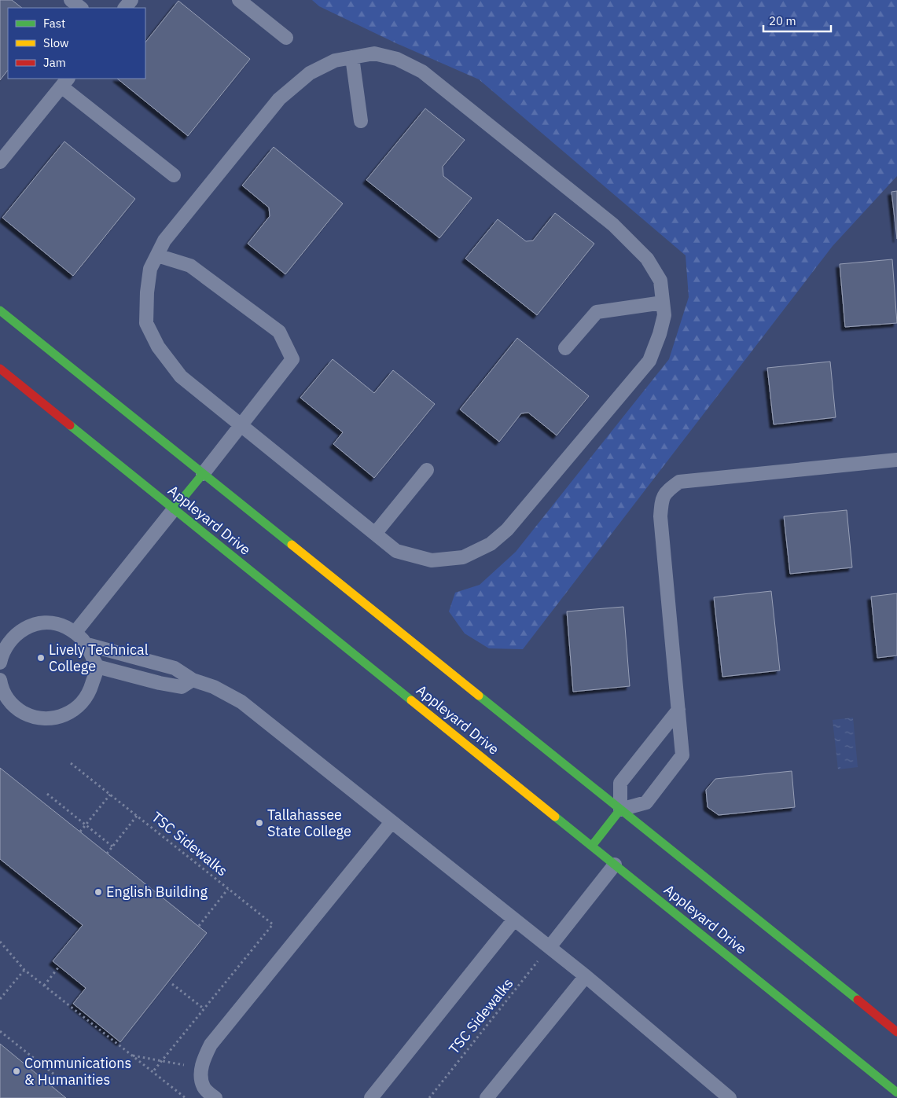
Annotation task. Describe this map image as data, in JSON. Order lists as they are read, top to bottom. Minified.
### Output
{"streets":{"main road":["Appleyard Drive"],"path":["TSC Sidewalks"]},"places":["Lively Technical College","Tallahassee State College","English Building","Communications & Humanities"],"legend":["Fast","Slow","Jam"],"scale_bar":"20 m"}
